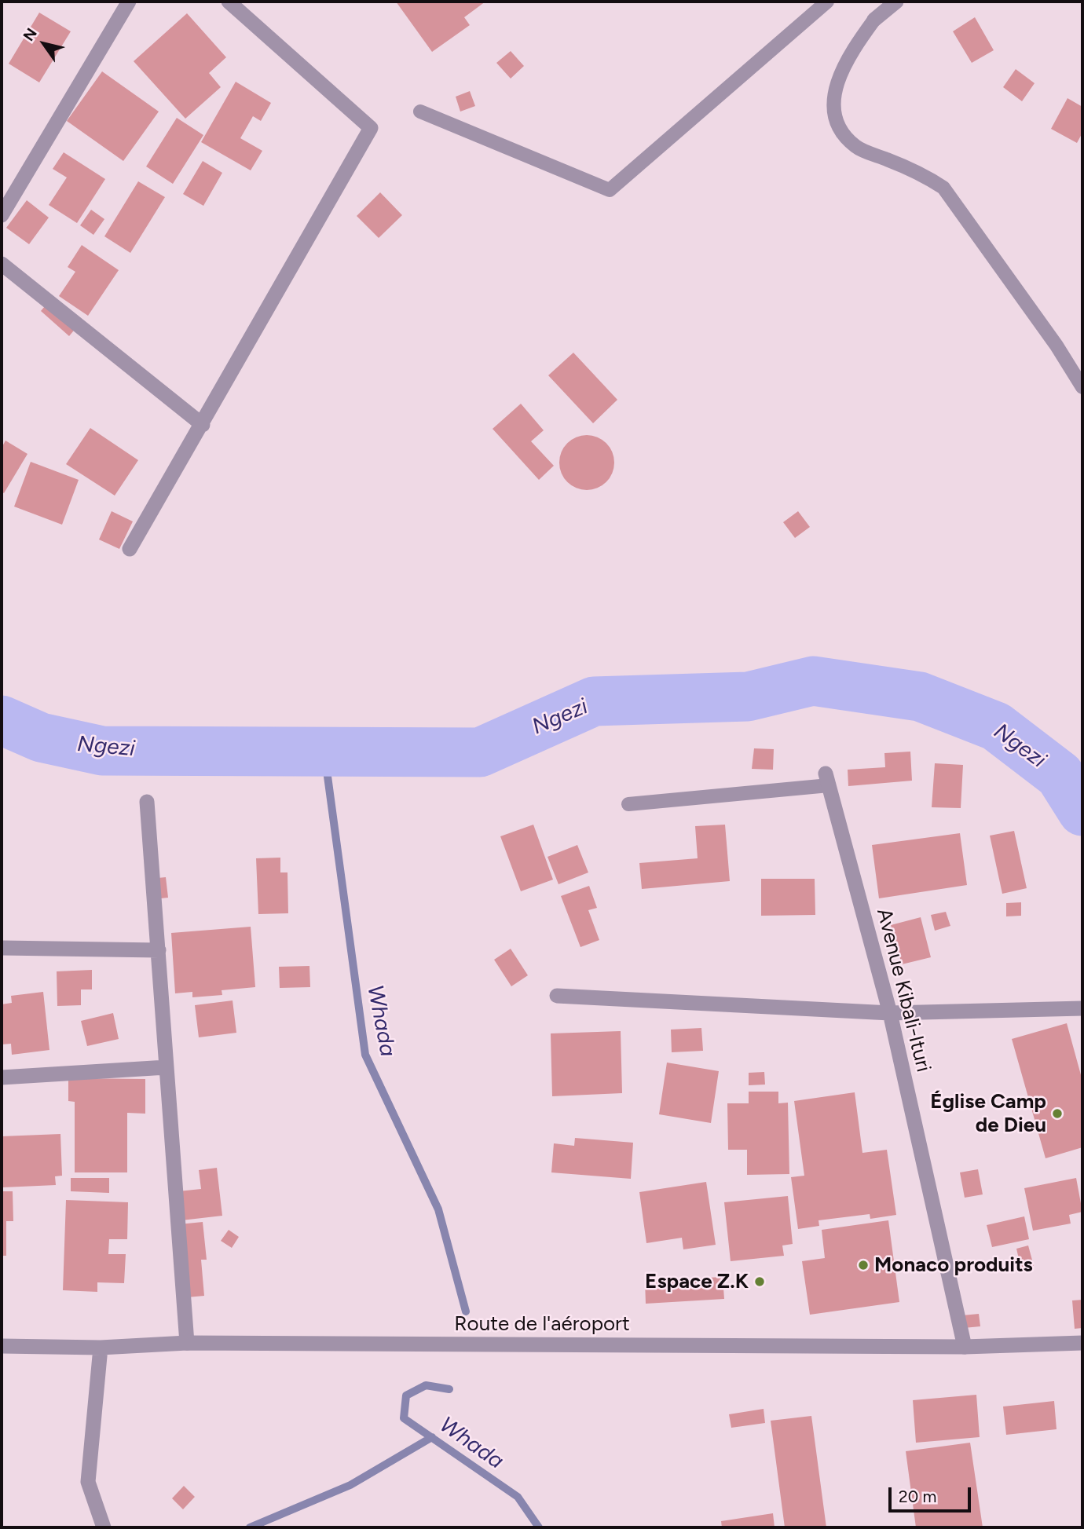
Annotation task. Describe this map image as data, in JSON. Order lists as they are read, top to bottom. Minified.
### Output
{"streets":{"street":["Avenue Kibali-Ituri","Route de l'aéroport"]},"crossings":[["Avenue Kibali-Ituri","Route de l'aéroport"]],"water":["Ngezi","Whada"],"places":["Église Camp de Dieu","Monaco produits","Espace Z.K"],"scale_bar":"20 m","north":"top left"}
